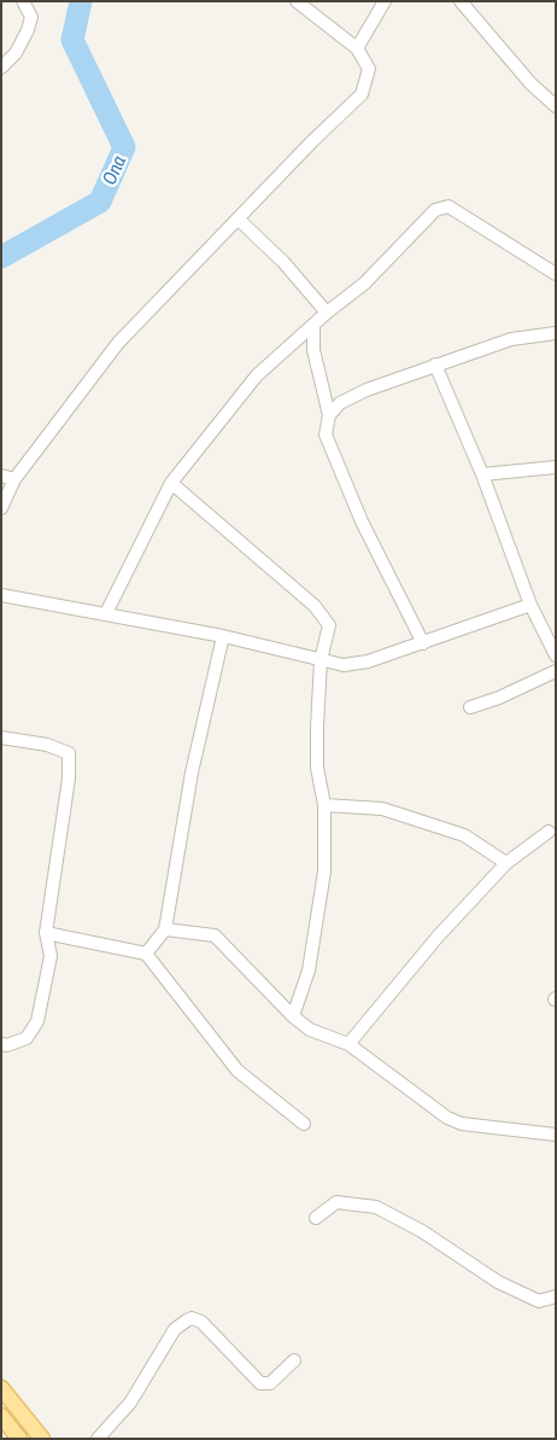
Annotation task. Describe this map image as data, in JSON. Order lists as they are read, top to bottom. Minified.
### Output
{"water":["Ona"]}
